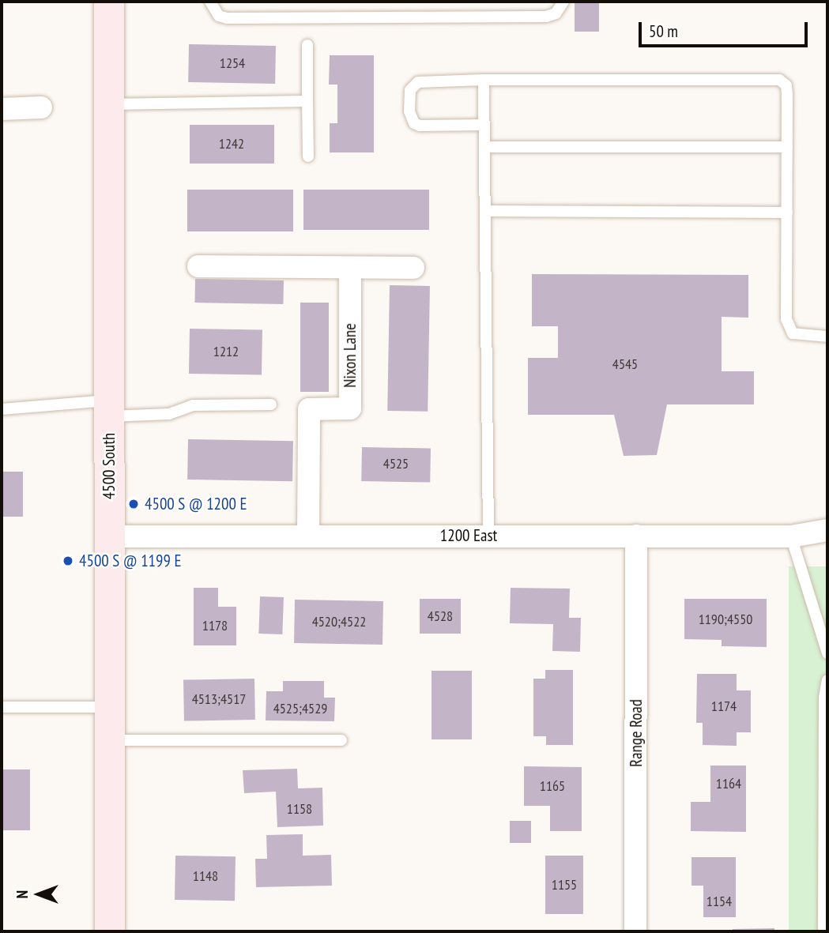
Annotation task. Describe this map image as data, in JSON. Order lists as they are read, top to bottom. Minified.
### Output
{"streets":{"main road":["4500 South"],"street":["Nixon Lane","1200 East","Range Road"]},"crossings":[["Nixon Lane","1200 East"],["4500 South","1200 East"],["1200 East","Range Road"]],"places":["4500 S @ 1200 E","4500 S @ 1199 E"],"house_numbers":["1254","1242","1212","4545","4525","4528","1190;4550","4520;4522","1178","4513;4517","1174","4525;4529","1164","1165","1158","1148","1155","1154"],"scale_bar":"50 m","north":"left"}
